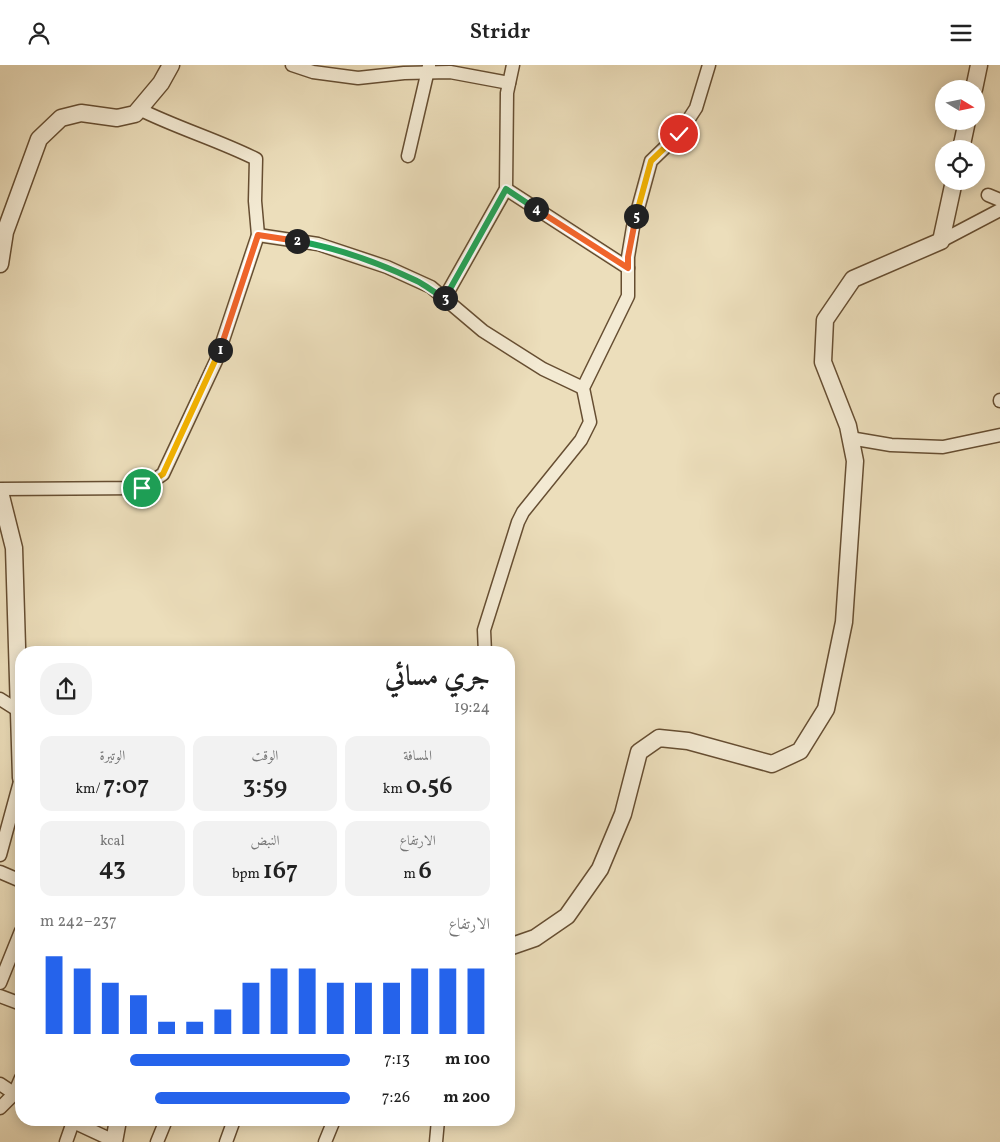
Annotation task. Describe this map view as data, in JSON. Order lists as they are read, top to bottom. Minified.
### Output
{"north":"right","page":{"header":"Stridr","pins":["4","5","2","3","1"],"heading":["جري مسائي","19:24"],"stats":[["المسافة","0.56 km"],["الوقت","3:59"],["الوتيرة","7:07 /km"],["الارتفاع","6 m"],["النبض","167 bpm"],["kcal","43"]],"chart":["الارتفاع","237–242 m"],"list":[{"name":"100 m","note":"7:13"},{"name":"200 m","note":"7:26"}]}}
